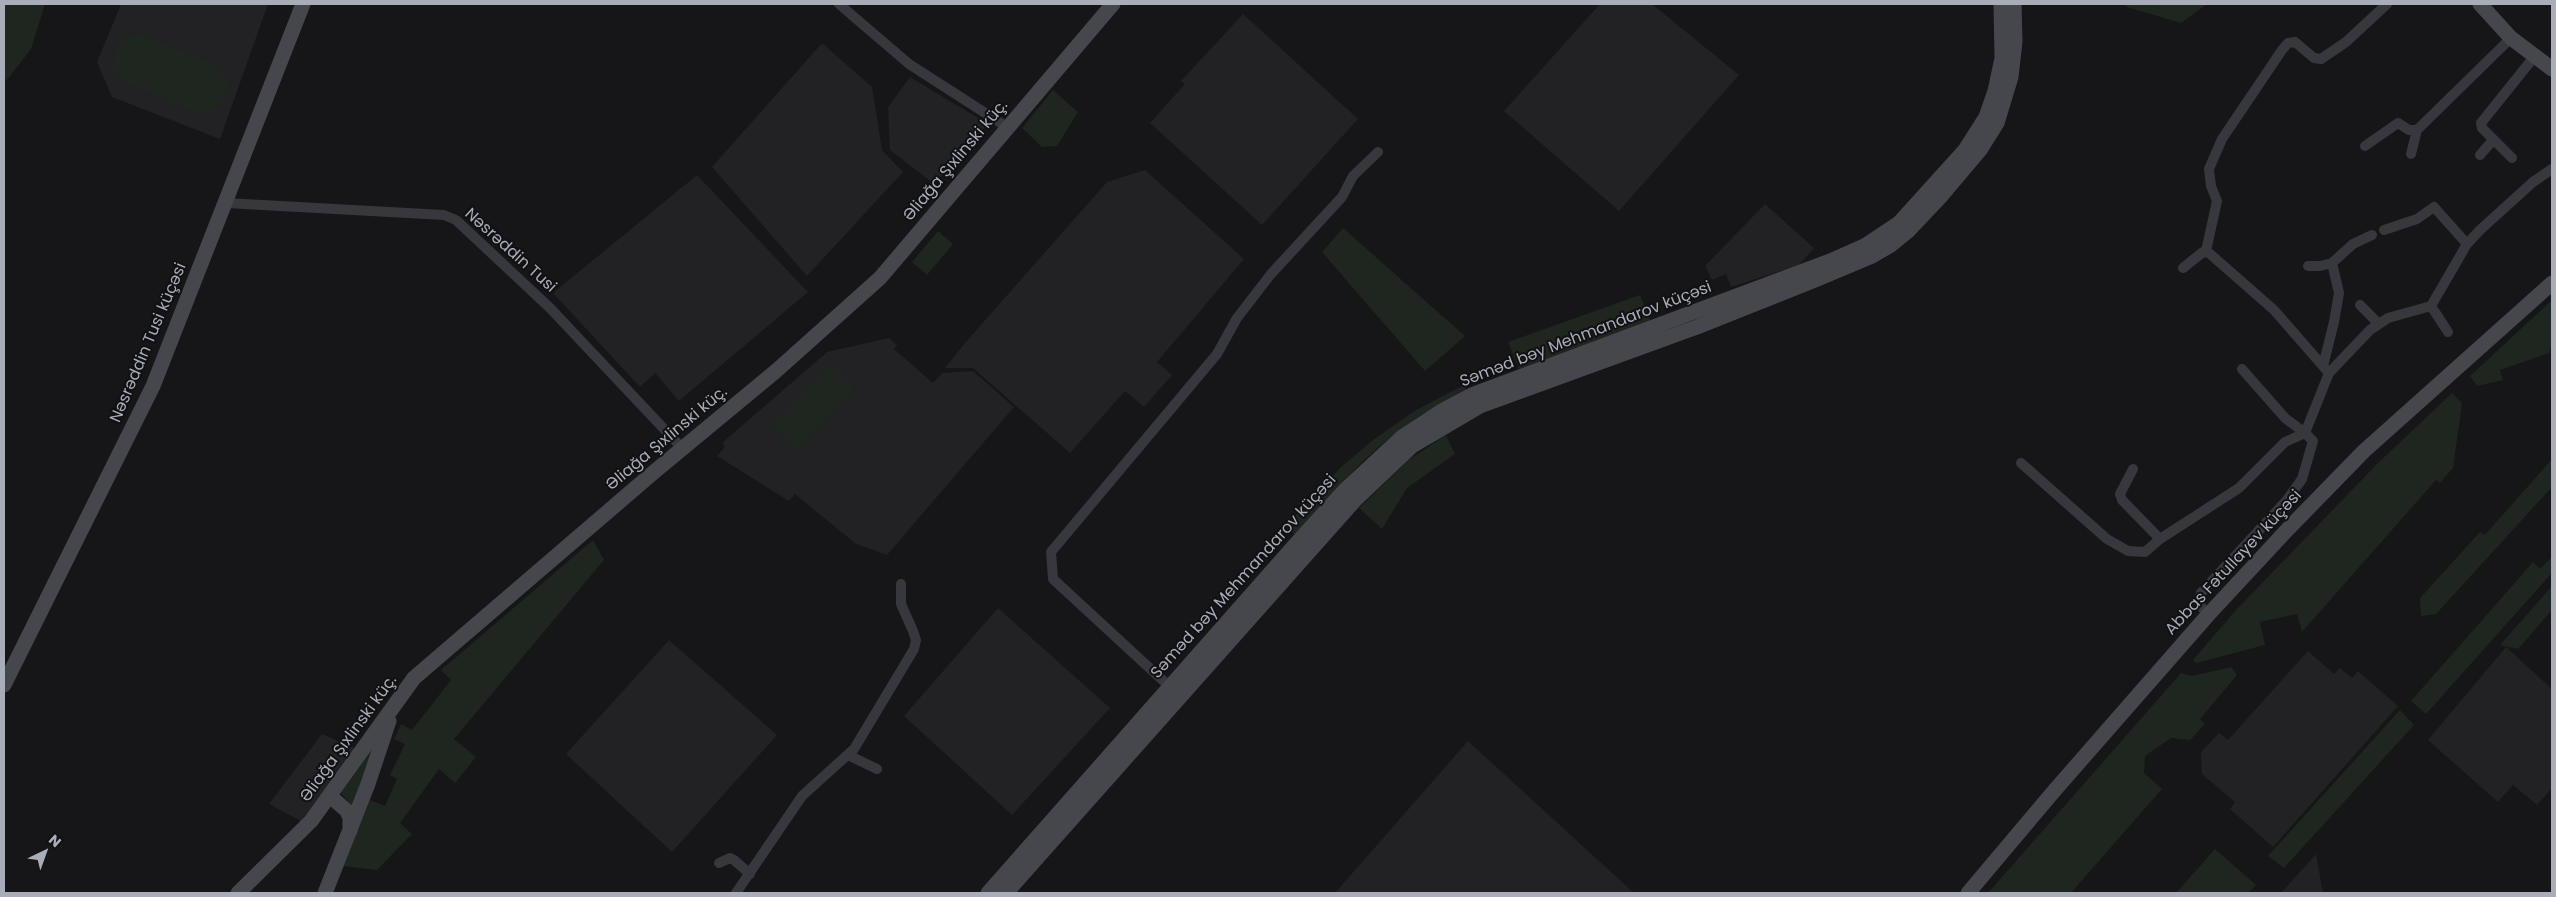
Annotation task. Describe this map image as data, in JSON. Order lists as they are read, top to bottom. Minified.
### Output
{"streets":{"main road":["Əliağa Şıxlinski küç.","Səməd bəy Mehmandarov küçəsi","Nəsrəddin Tusi küçəsi","Abbas Fətullayev küçəsi"],"street":["Nəsrəddin Tusi"]},"crossings":[["Əliağa Şıxlinski küç.","Nəsrəddin Tusi"],["Nəsrəddin Tusi","Nəsrəddin Tusi küçəsi"]],"north":"top right"}
